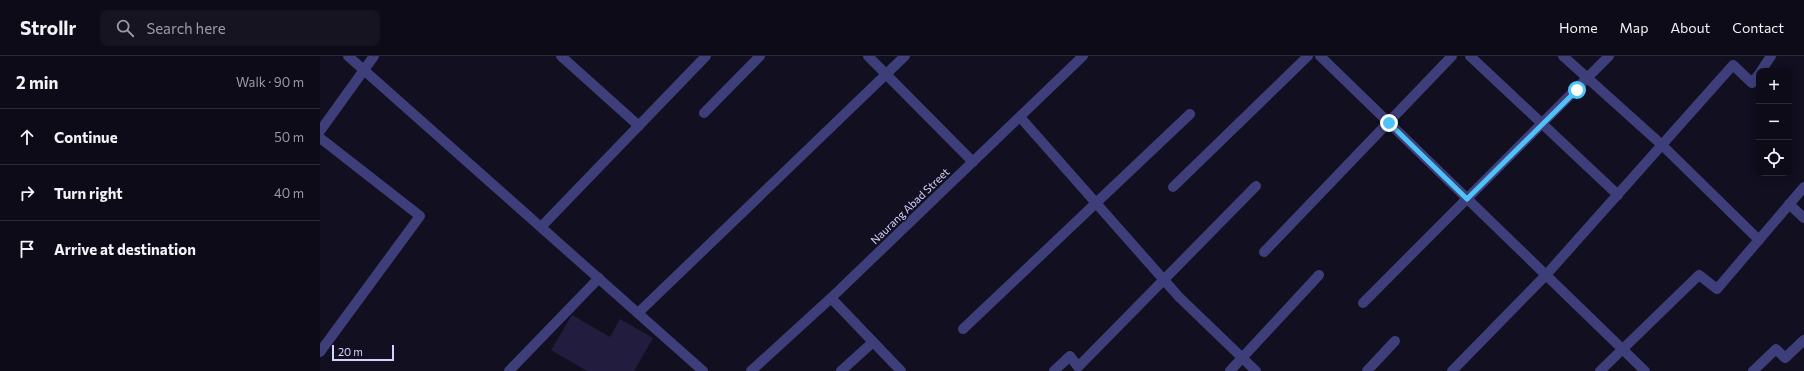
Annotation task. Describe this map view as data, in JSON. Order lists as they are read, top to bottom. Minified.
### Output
{"streets":{"street":["Naurang Abad Street"]},"scale_bar":"20 m","page":{"header":"Strollr","search":"Search here","nav":["Home","Map","About","Contact"],"heading":["2 min","Walk · 90 m"],"map_buttons":["+","−"],"list":[["Continue","50 m"],["Turn right","40 m"],"Arrive at destination"],"scale":"20 m"}}
